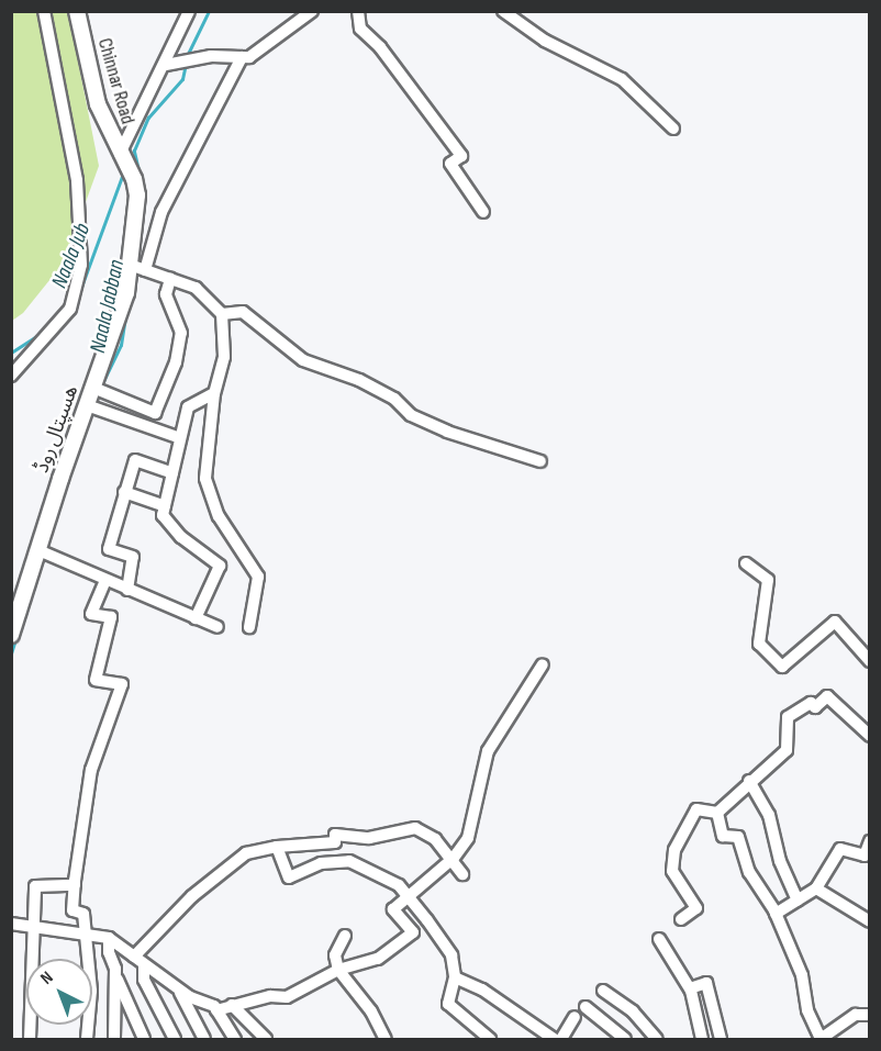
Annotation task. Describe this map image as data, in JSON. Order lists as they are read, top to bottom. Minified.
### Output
{"streets":{"main road":["Chinnar Road","ھسپتال روڈ"]},"crossings":[["Chinnar Road","ھسپتال روڈ"]],"water":["Naala Jub","Naala Jabban"],"north":"top left"}
